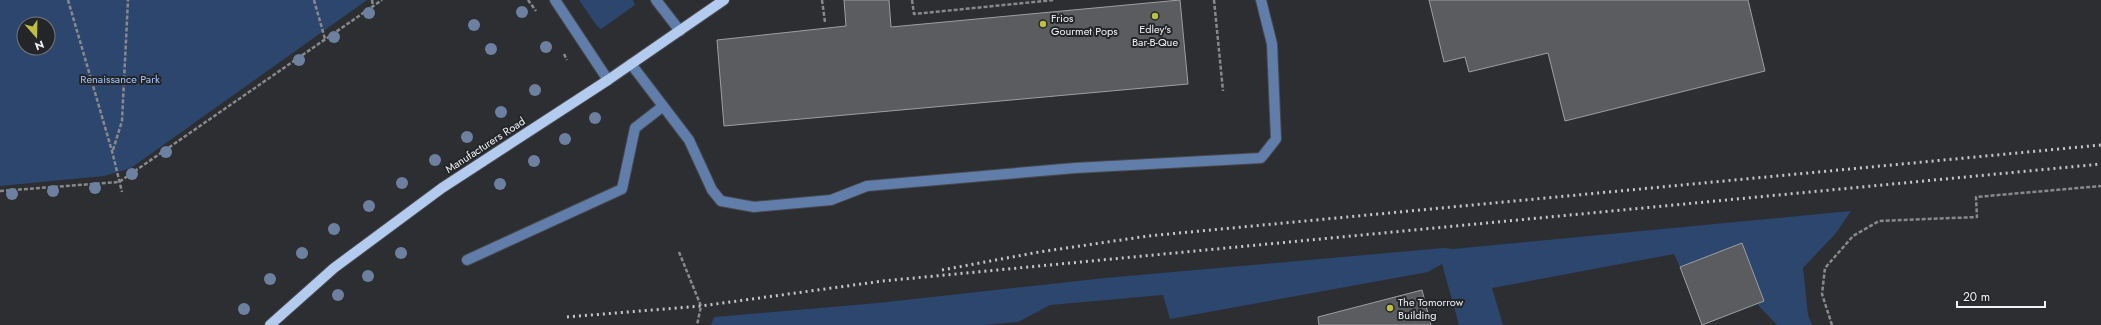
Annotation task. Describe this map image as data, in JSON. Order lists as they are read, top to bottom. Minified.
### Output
{"streets":{"main road":["Manufacturers Road"]},"parks":["Renaissance Park"],"places":["Edley's Bar-B-Que","Frios Gourmet Pops","The Tomorrow Building"],"scale_bar":"20 m","north":"bottom"}
